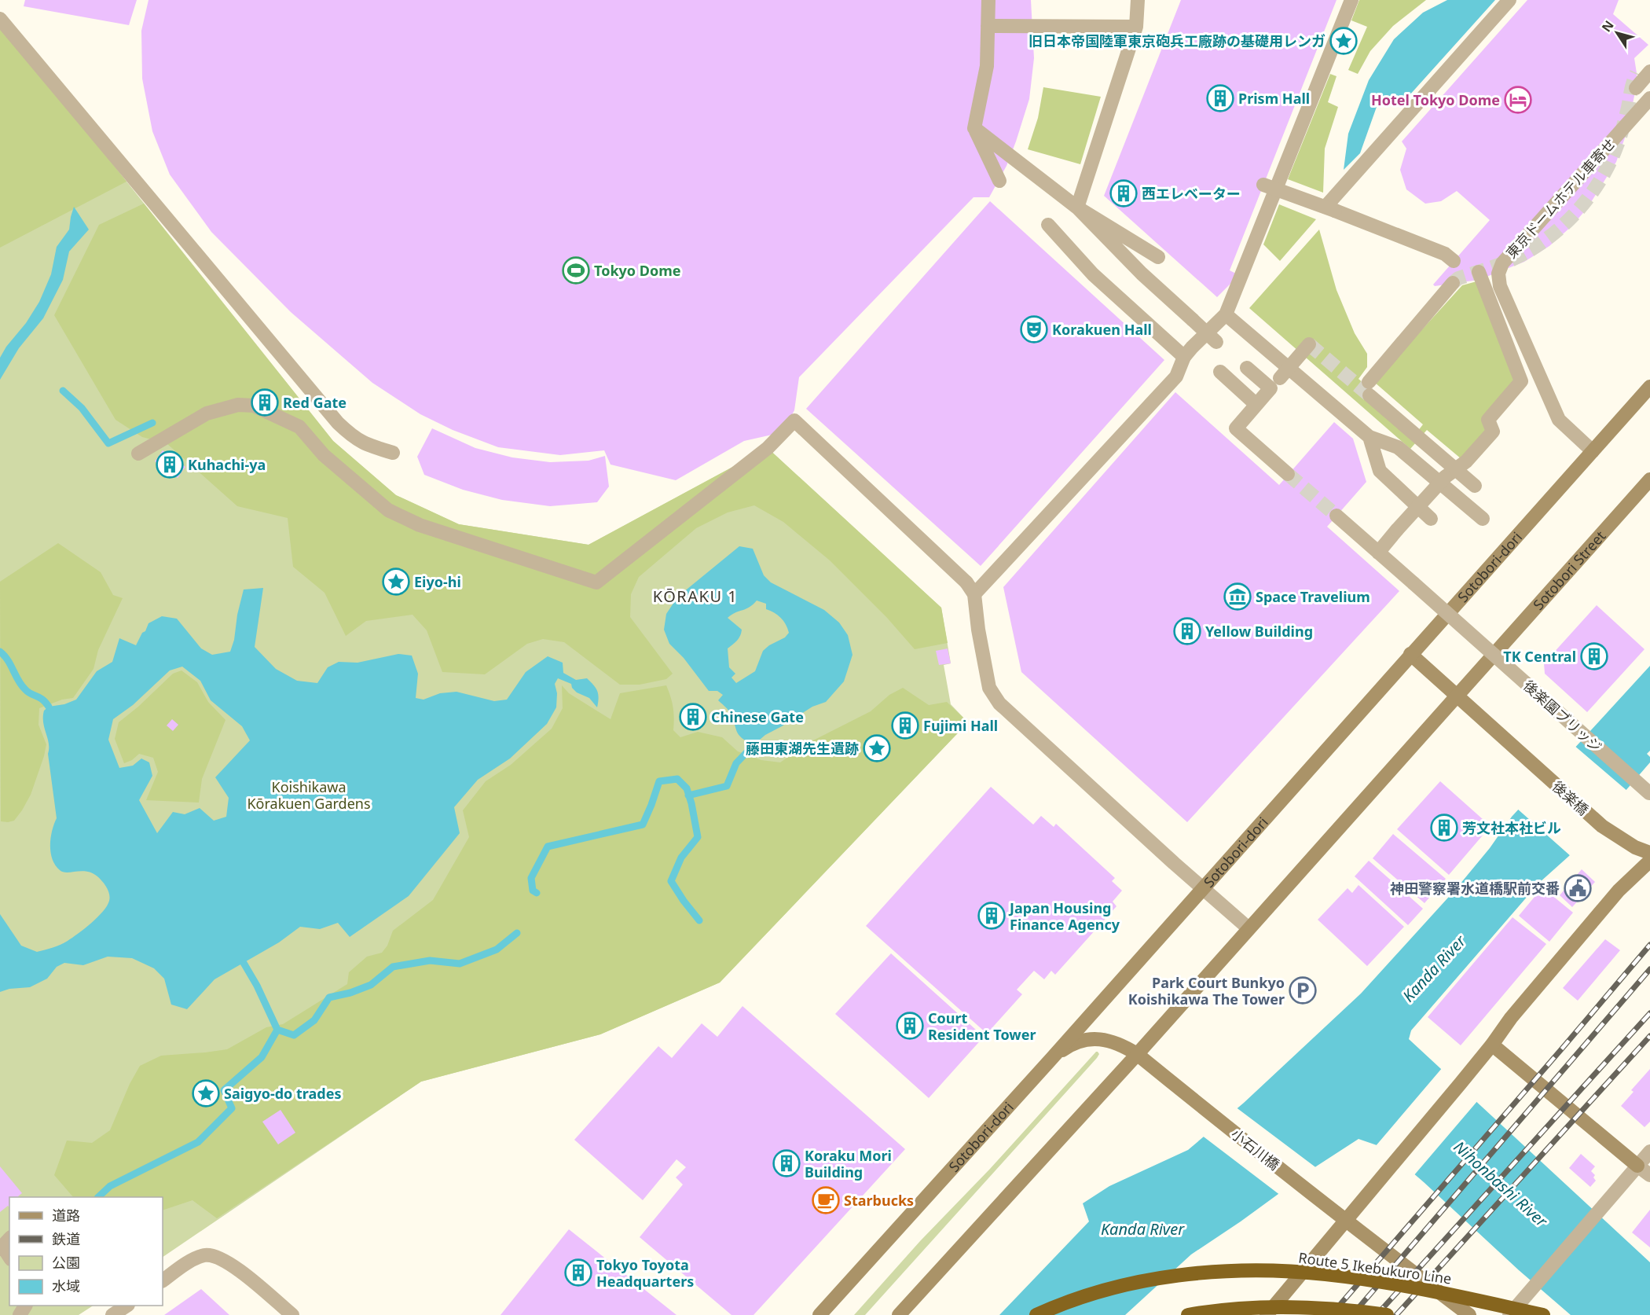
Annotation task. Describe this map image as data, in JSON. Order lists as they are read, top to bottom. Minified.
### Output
{"streets":{"highway":["Route 5 Ikebukuro Line"],"main road":["Sotobori-dori","後楽橋","小石川橋"],"street":["東京ドームホテル車寄せ","後楽園ブリッジ"]},"crossings":[["東京ドームホテル車寄せ","Sotobori-dori"],["Sotobori-dori","後楽橋"],["Sotobori-dori","小石川橋"]],"districts":["KŌRAKU 1"],"water":["Kanda River","Nihonbashi River"],"parks":["Koishikawa Kōrakuen Gardens"],"places":{"place":["旧日本帝国陸軍東京砲兵工廠跡の基礎用レンガ","Eiyo-hi","藤田東湖先生遺跡","Saigyo-do trades"],"building":["Prism Hall","西エレベーター","Red Gate","Kuhachi-ya","Yellow Building","TK Central","Chinese Gate","Fujimi Hall","芳文社本社ビル","Japan Housing Finance Agency","Court Resident Tower","Koraku Mori Building","Tokyo Toyota Headquarters"],"hotel":["Hotel Tokyo Dome"],"sports":["Tokyo Dome"],"theatre":["Korakuen Hall"],"museum":["Space Travelium"],"public building":["神田警察署水道橋駅前交番"],"parking":["Park Court Bunkyo Koishikawa The Tower"],"cafe":["Starbucks"]},"legend":["道路","鉄道","公園","水域"],"north":"top left"}
